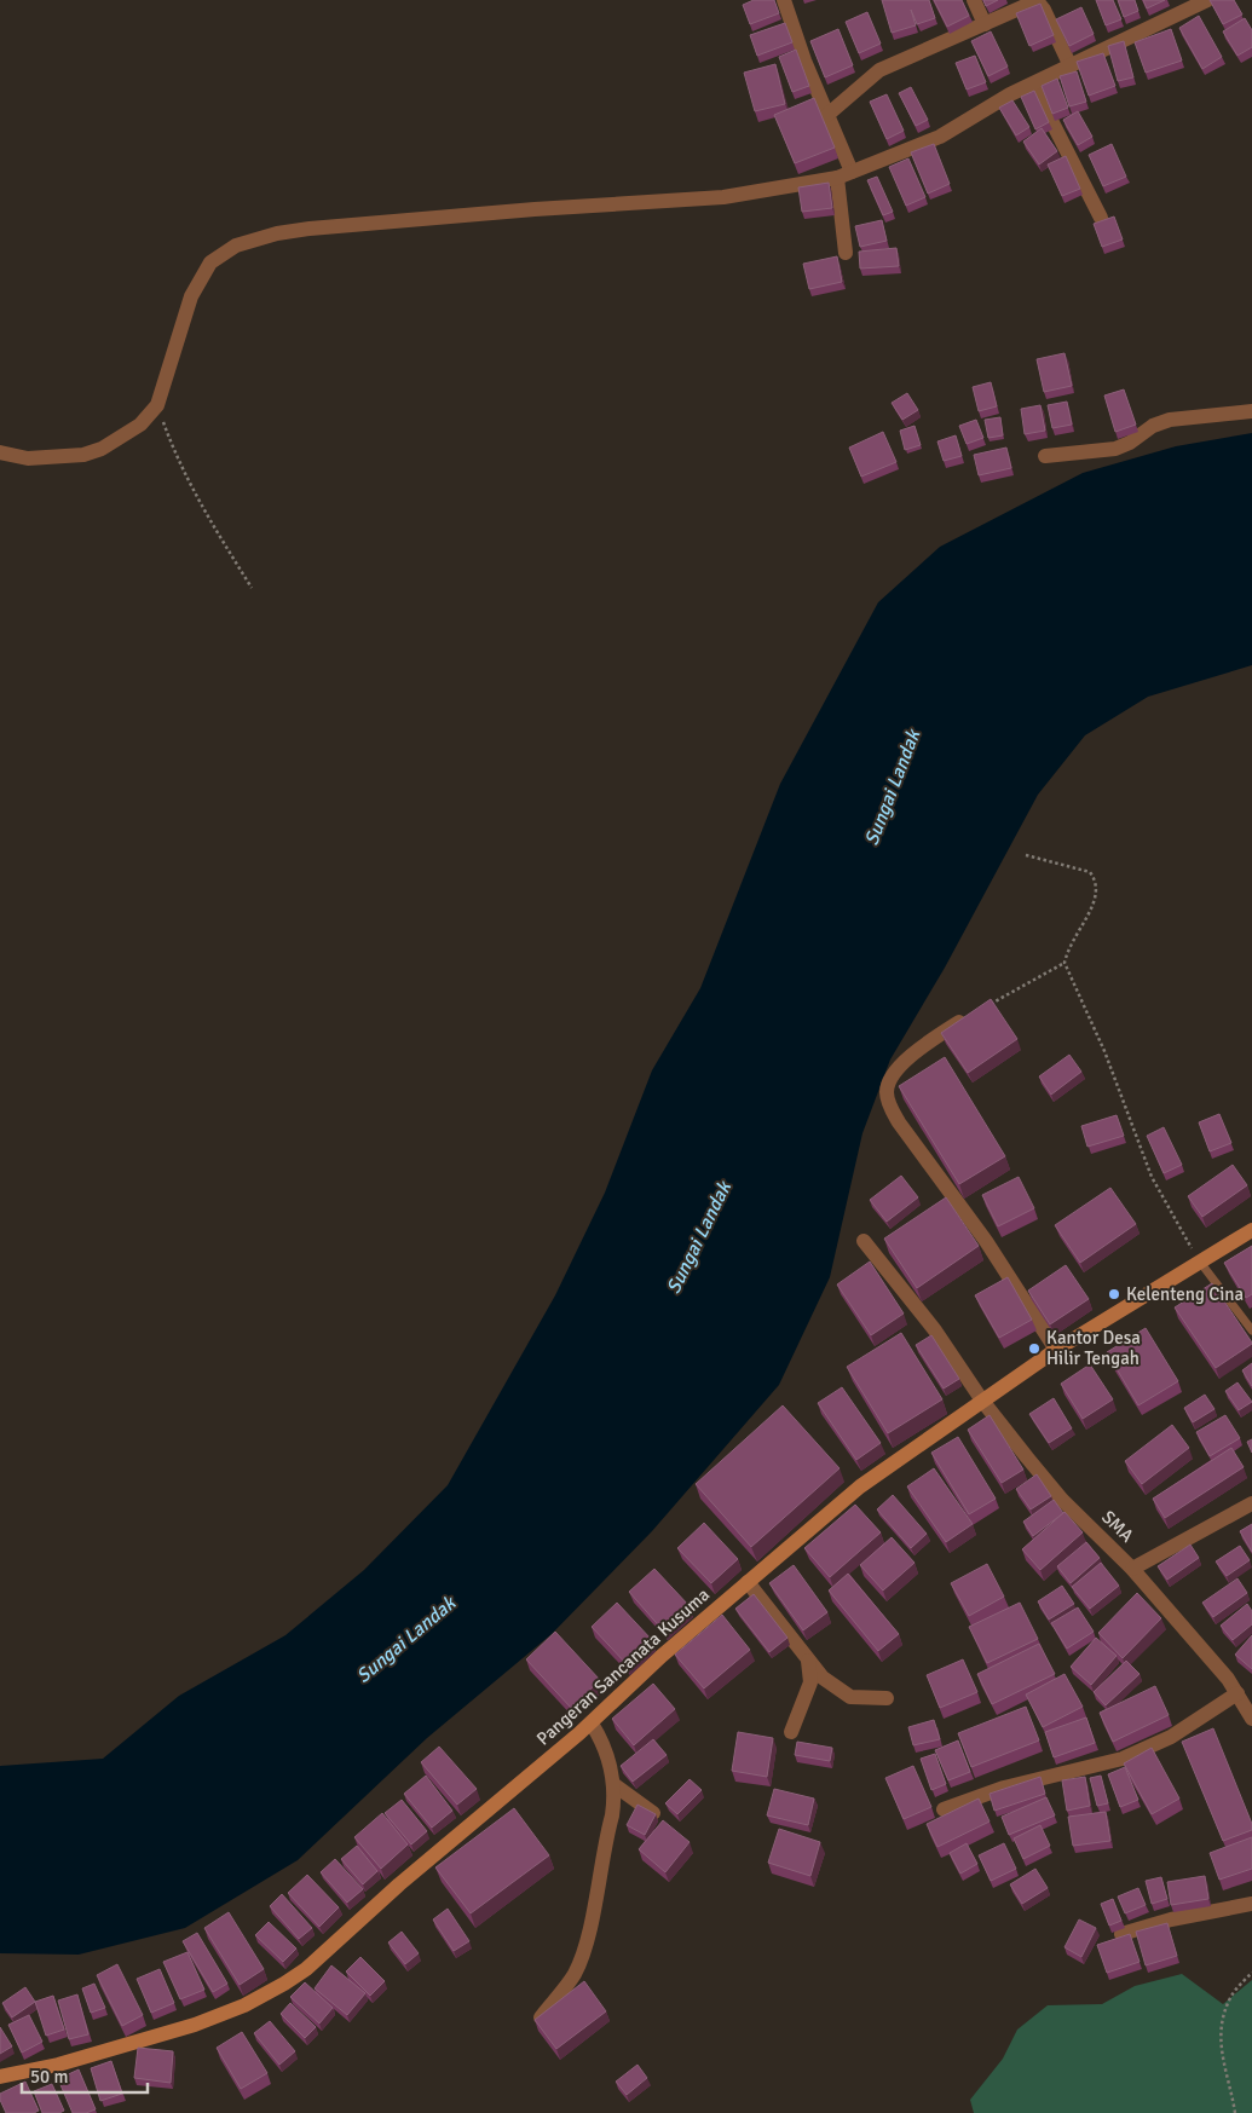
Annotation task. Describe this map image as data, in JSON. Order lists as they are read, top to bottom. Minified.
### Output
{"streets":{"street":["SMA","Pangeran Sancanata Kusuma"]},"crossings":[["SMA","Pangeran Sancanata Kusuma"]],"water":["Sungai Landak"],"places":["Kelenteng Cina","Kantor Desa Hilir Tengah"],"scale_bar":"50 m"}
